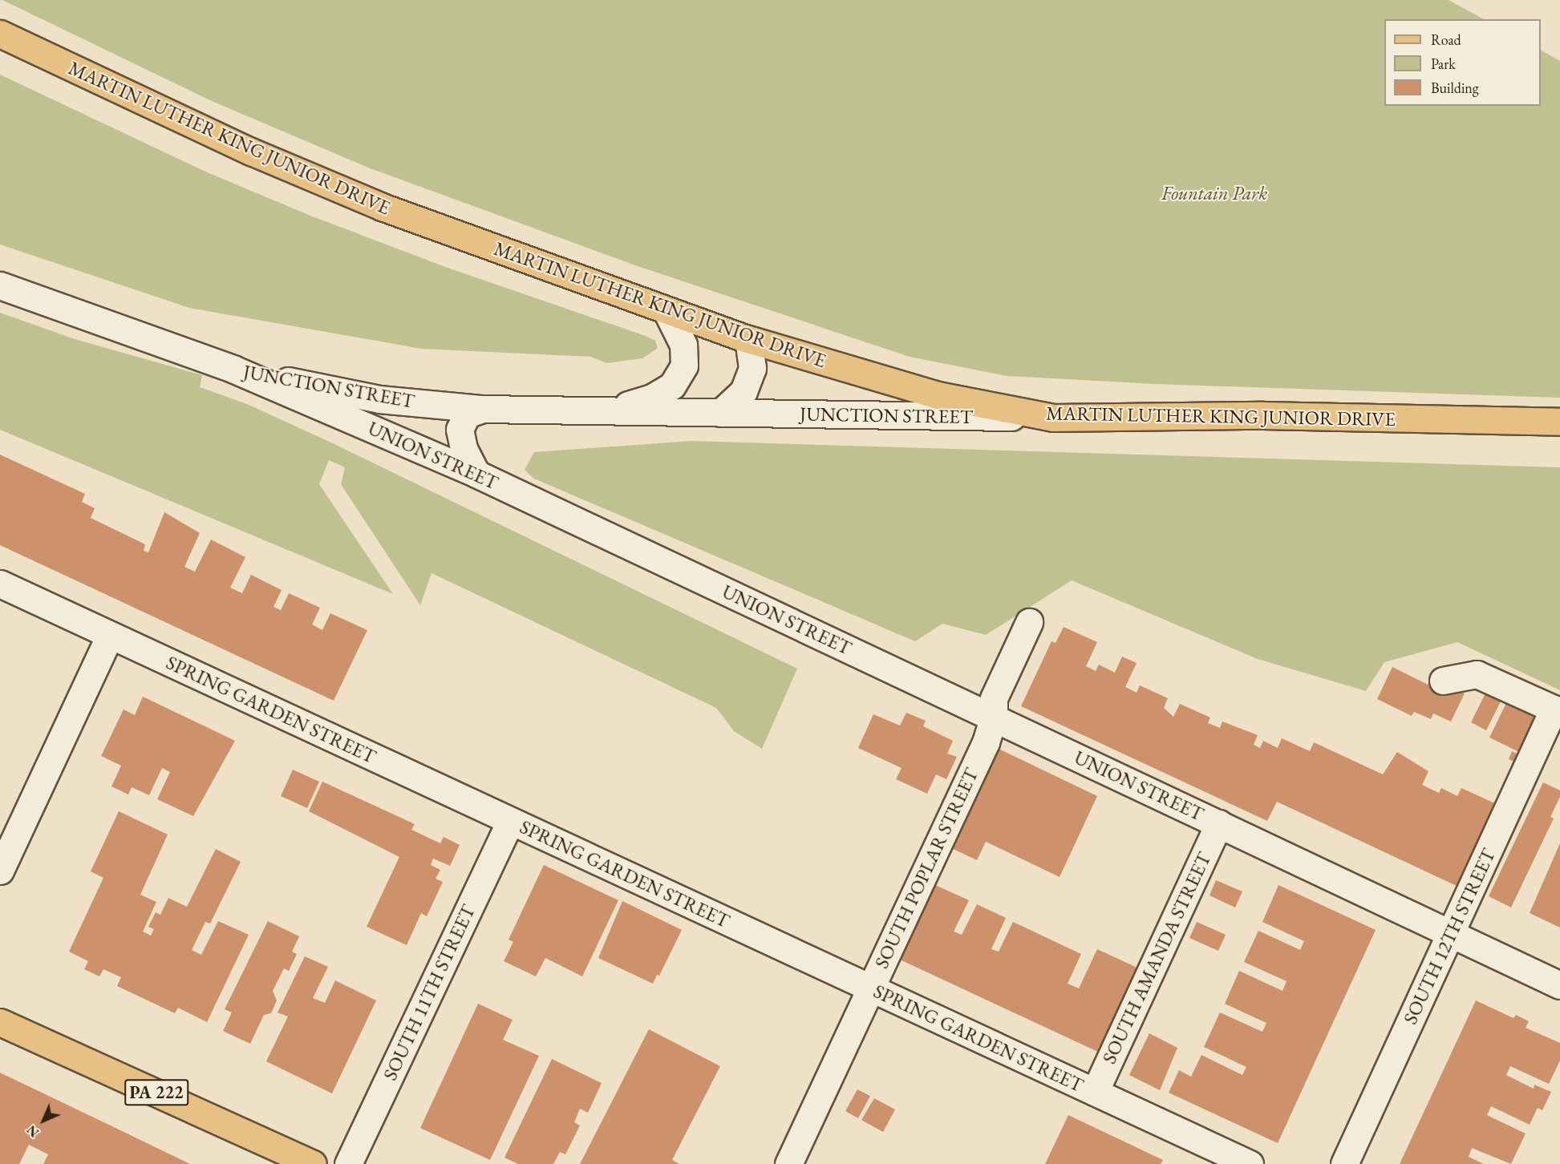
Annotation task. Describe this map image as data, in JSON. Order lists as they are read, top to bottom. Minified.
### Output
{"streets":{"main road":["MARTIN LUTHER KING JUNIOR DRIVE","PA 222"],"street":["JUNCTION STREET","UNION STREET","SPRING GARDEN STREET","SOUTH POPLAR STREET","SOUTH 12TH STREET","SOUTH AMANDA STREET","SOUTH 11TH STREET"]},"crossings":[["MARTIN LUTHER KING JUNIOR DRIVE","JUNCTION STREET"],["JUNCTION STREET","UNION STREET"],["UNION STREET","SOUTH POPLAR STREET"],["UNION STREET","SOUTH 12TH STREET"],["UNION STREET","SOUTH AMANDA STREET"],["SPRING GARDEN STREET","SOUTH POPLAR STREET"],["SPRING GARDEN STREET","SOUTH AMANDA STREET"],["SPRING GARDEN STREET","SOUTH 11TH STREET"]],"parks":["Fountain Park"],"legend":["Road","Park","Building"],"north":"bottom left"}
